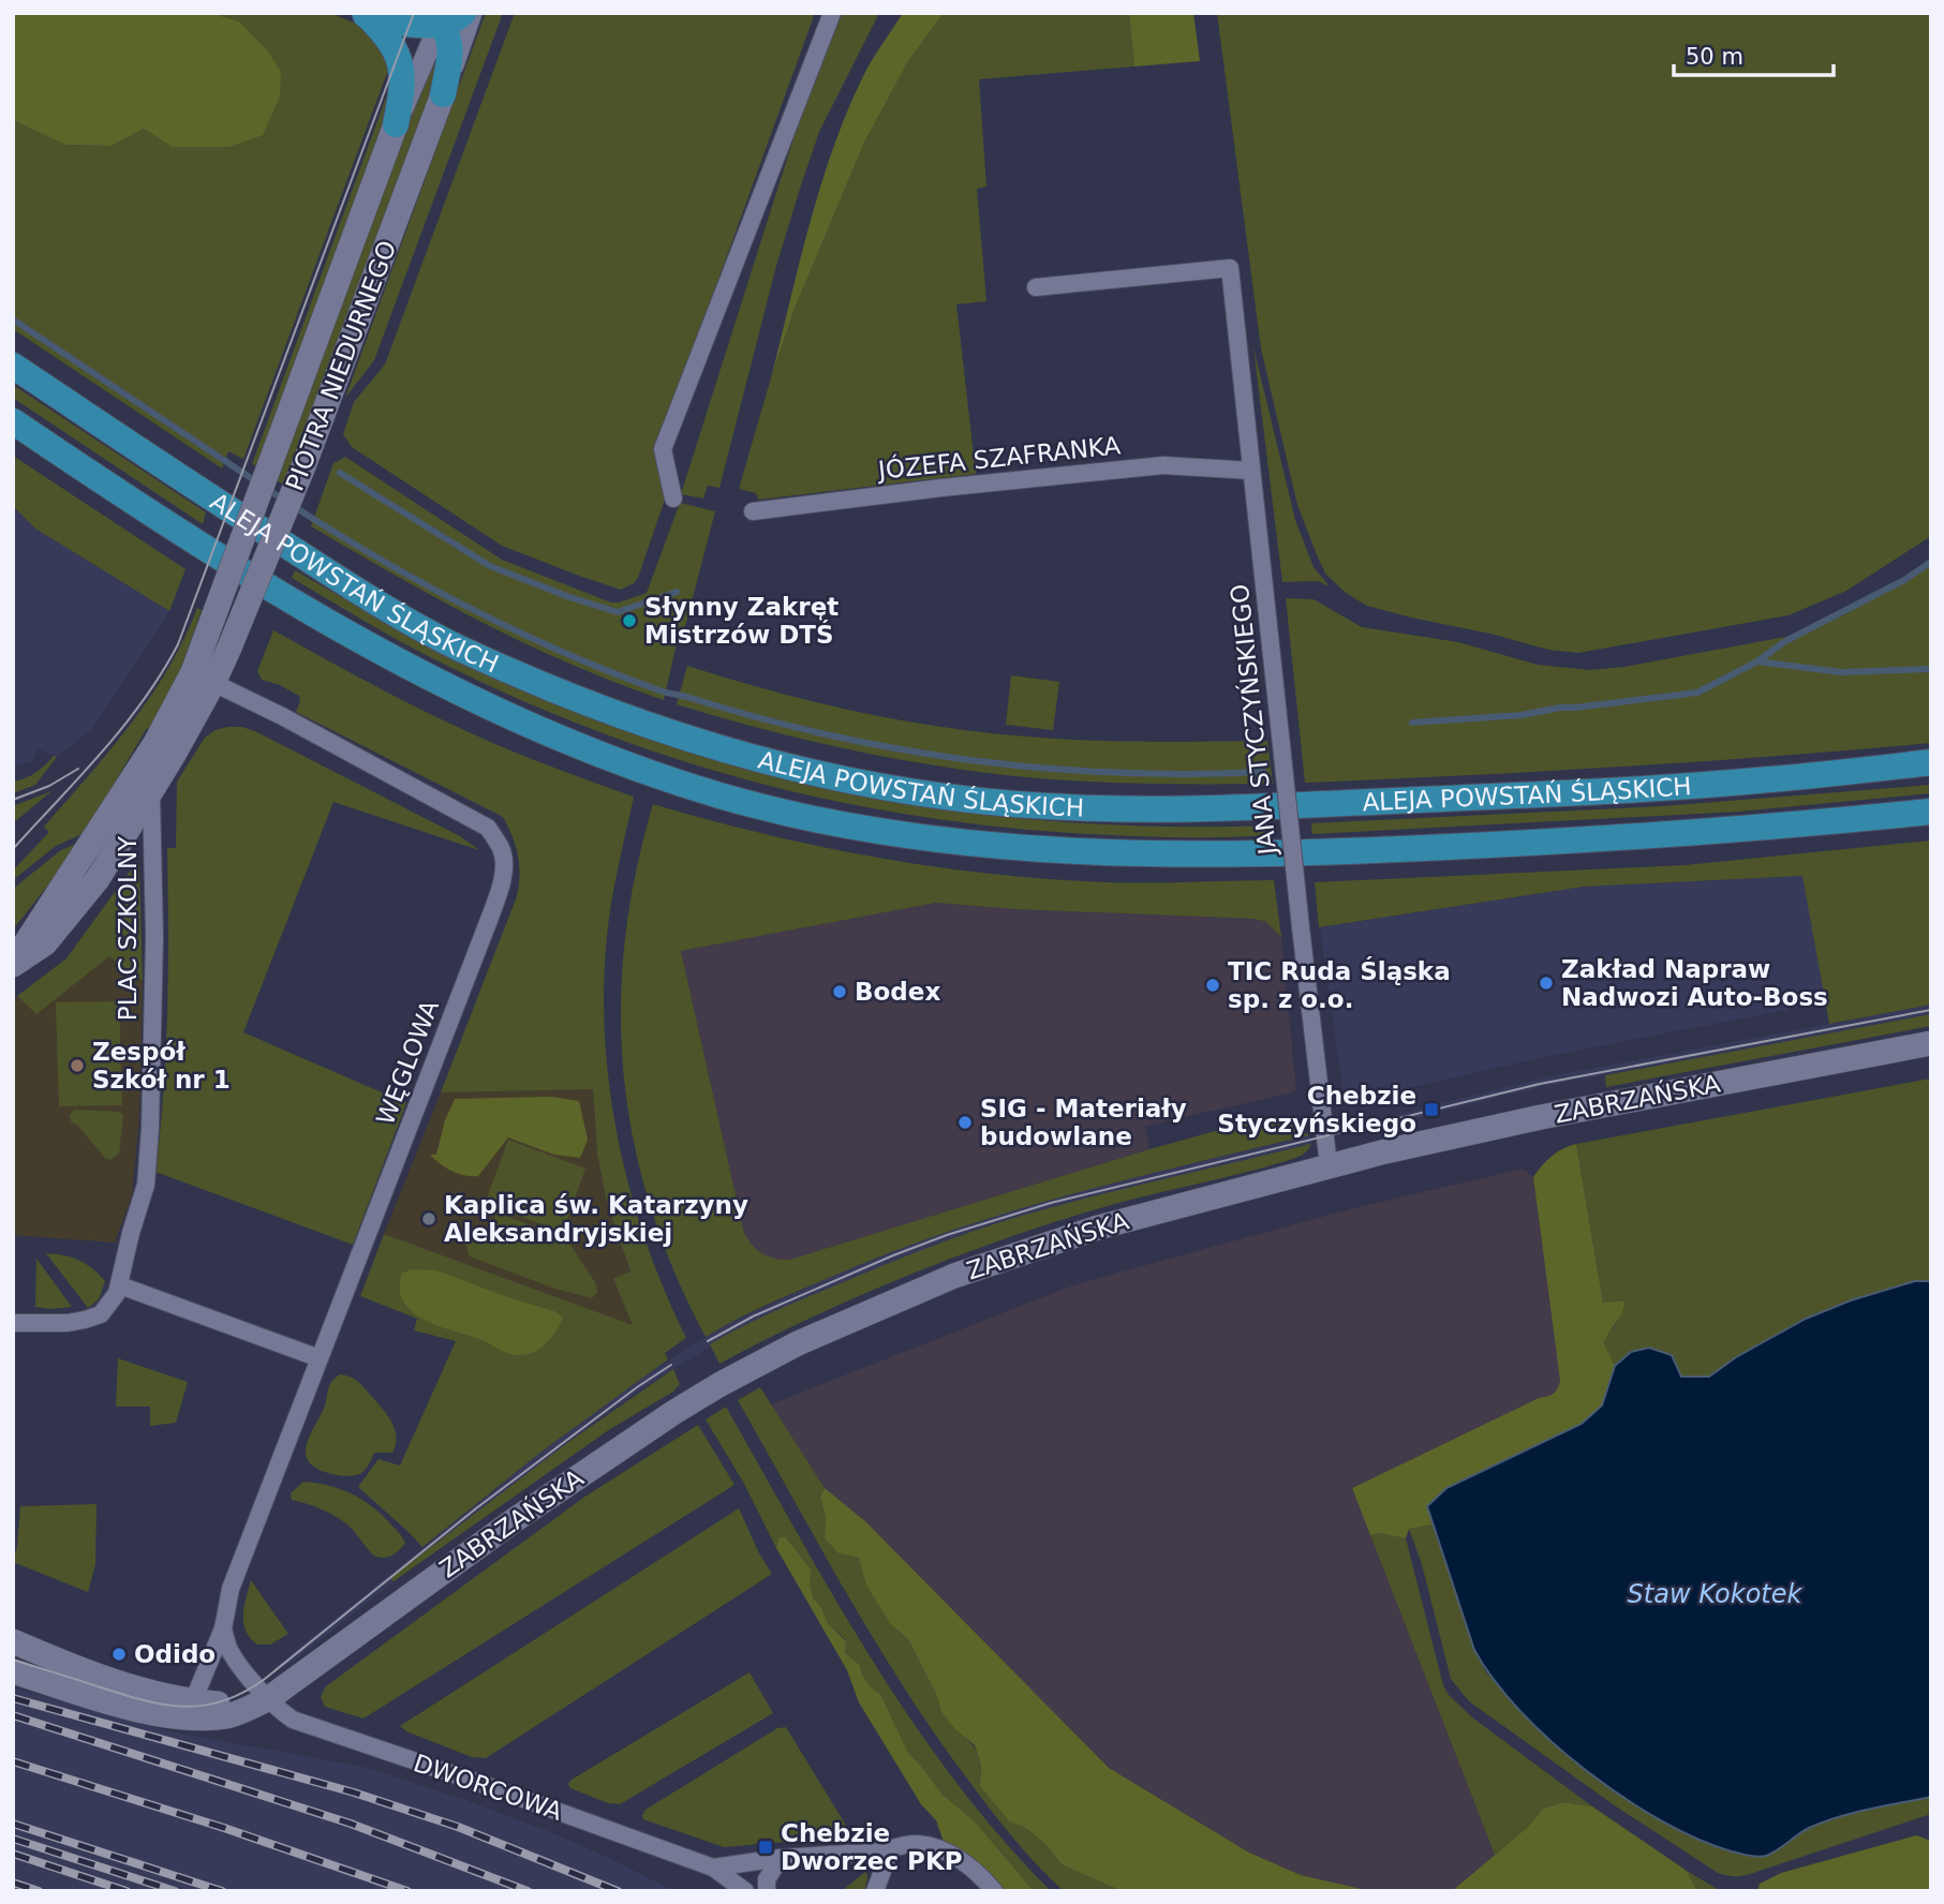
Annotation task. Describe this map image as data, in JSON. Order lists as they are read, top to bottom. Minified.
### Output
{"streets":{"main road":["PIOTRA NIEDURNEGO","ALEJA POWSTAŃ ŚLĄSKICH","ZABRZAŃSKA"],"street":["JÓZEFA SZAFRANKA","JANA STYCZYŃSKIEGO","PLAC SZKOLNY","WĘGLOWA","DWORCOWA"]},"crossings":[["PIOTRA NIEDURNEGO","PLAC SZKOLNY"],["PIOTRA NIEDURNEGO","WĘGLOWA"],["JÓZEFA SZAFRANKA","JANA STYCZYŃSKIEGO"],["JANA STYCZYŃSKIEGO","ZABRZAŃSKA"],["ZABRZAŃSKA","DWORCOWA"]],"water":["Staw Kokotek"],"places":{"other":["Słynny Zakręt Mistrzów DTŚ","Zakład Napraw Nadwozi Auto-Boss","TIC Ruda Śląska sp. z o.o.","Bodex","Zespół Szkół nr 1","SIG - Materiały budowlane","Kaplica św. Katarzyny Aleksandryjskiej","Odido"],"transit":["Chebzie Styczyńskiego","Chebzie Dworzec PKP"]},"scale_bar":"50 m"}
